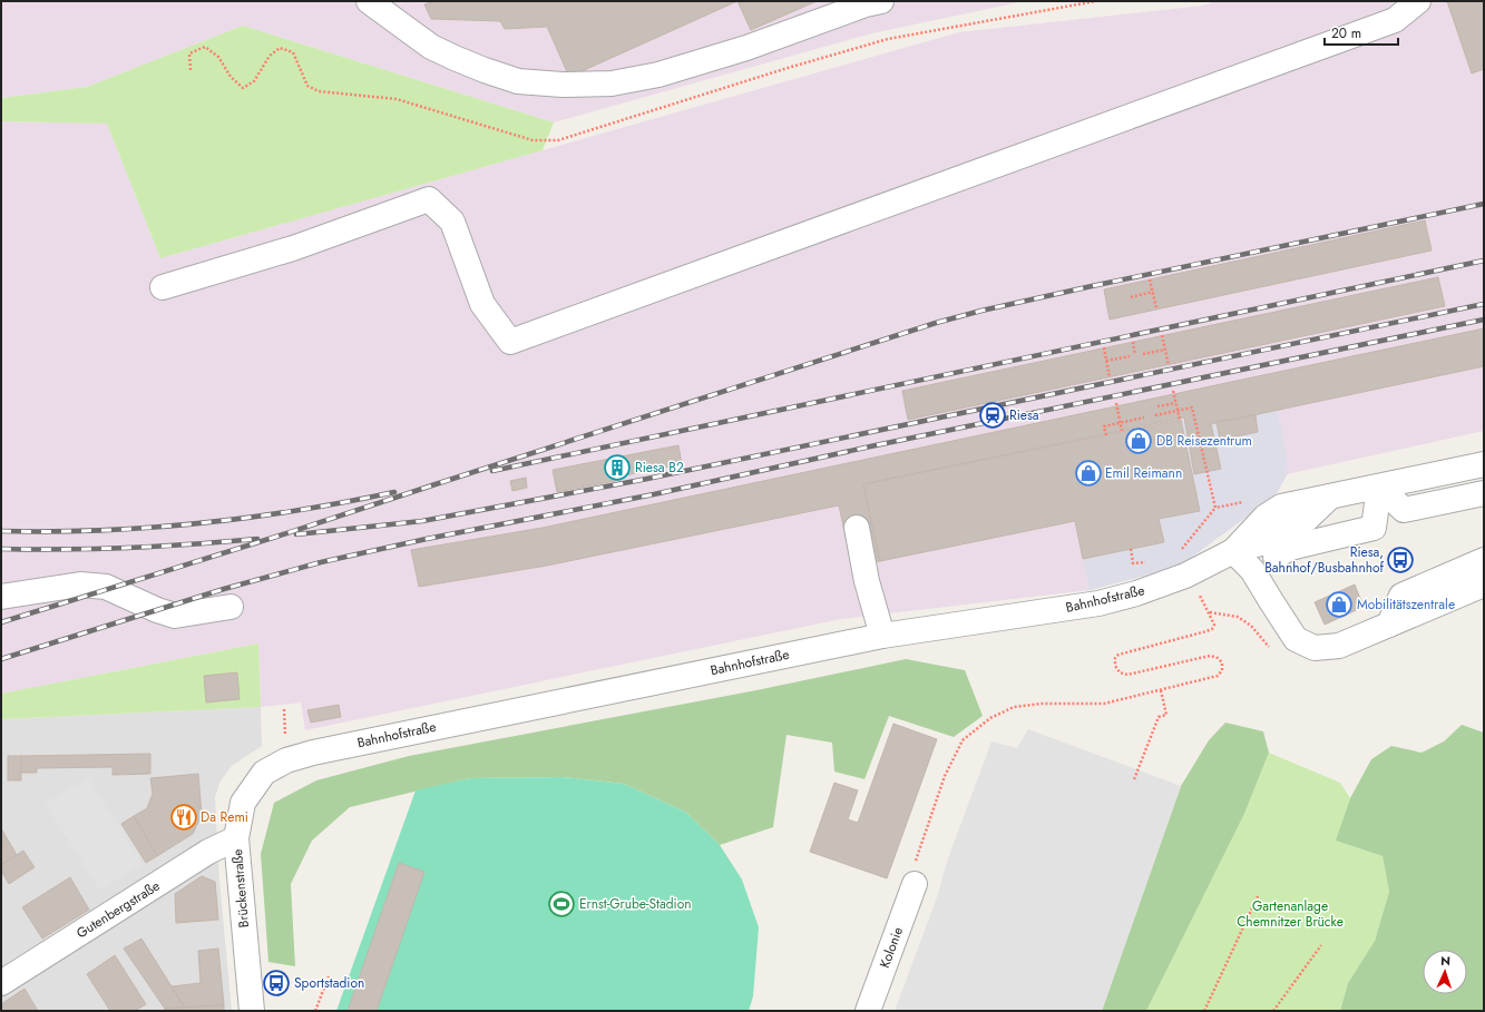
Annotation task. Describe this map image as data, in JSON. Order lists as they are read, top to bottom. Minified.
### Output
{"streets":{"street":["Bahnhofstraße","Brückenstraße","Gutenbergstraße","Kolonie"]},"crossings":[["Bahnhofstraße","Brückenstraße"],["Brückenstraße","Gutenbergstraße"]],"parks":["Gartenanlage Chemnitzer Brücke"],"places":{"station":["Riesa"],"shop":["DB Reisezentrum","Emil Reimann","Mobilitätszentrale"],"building":["Riesa B2"],"bus stop":["Riesa, Bahnhof/Busbahnhof","Sportstadion"],"restaurant":["Da Remi"],"sports":["Ernst-Grube-Stadion"]},"scale_bar":"20 m","north":"top"}
